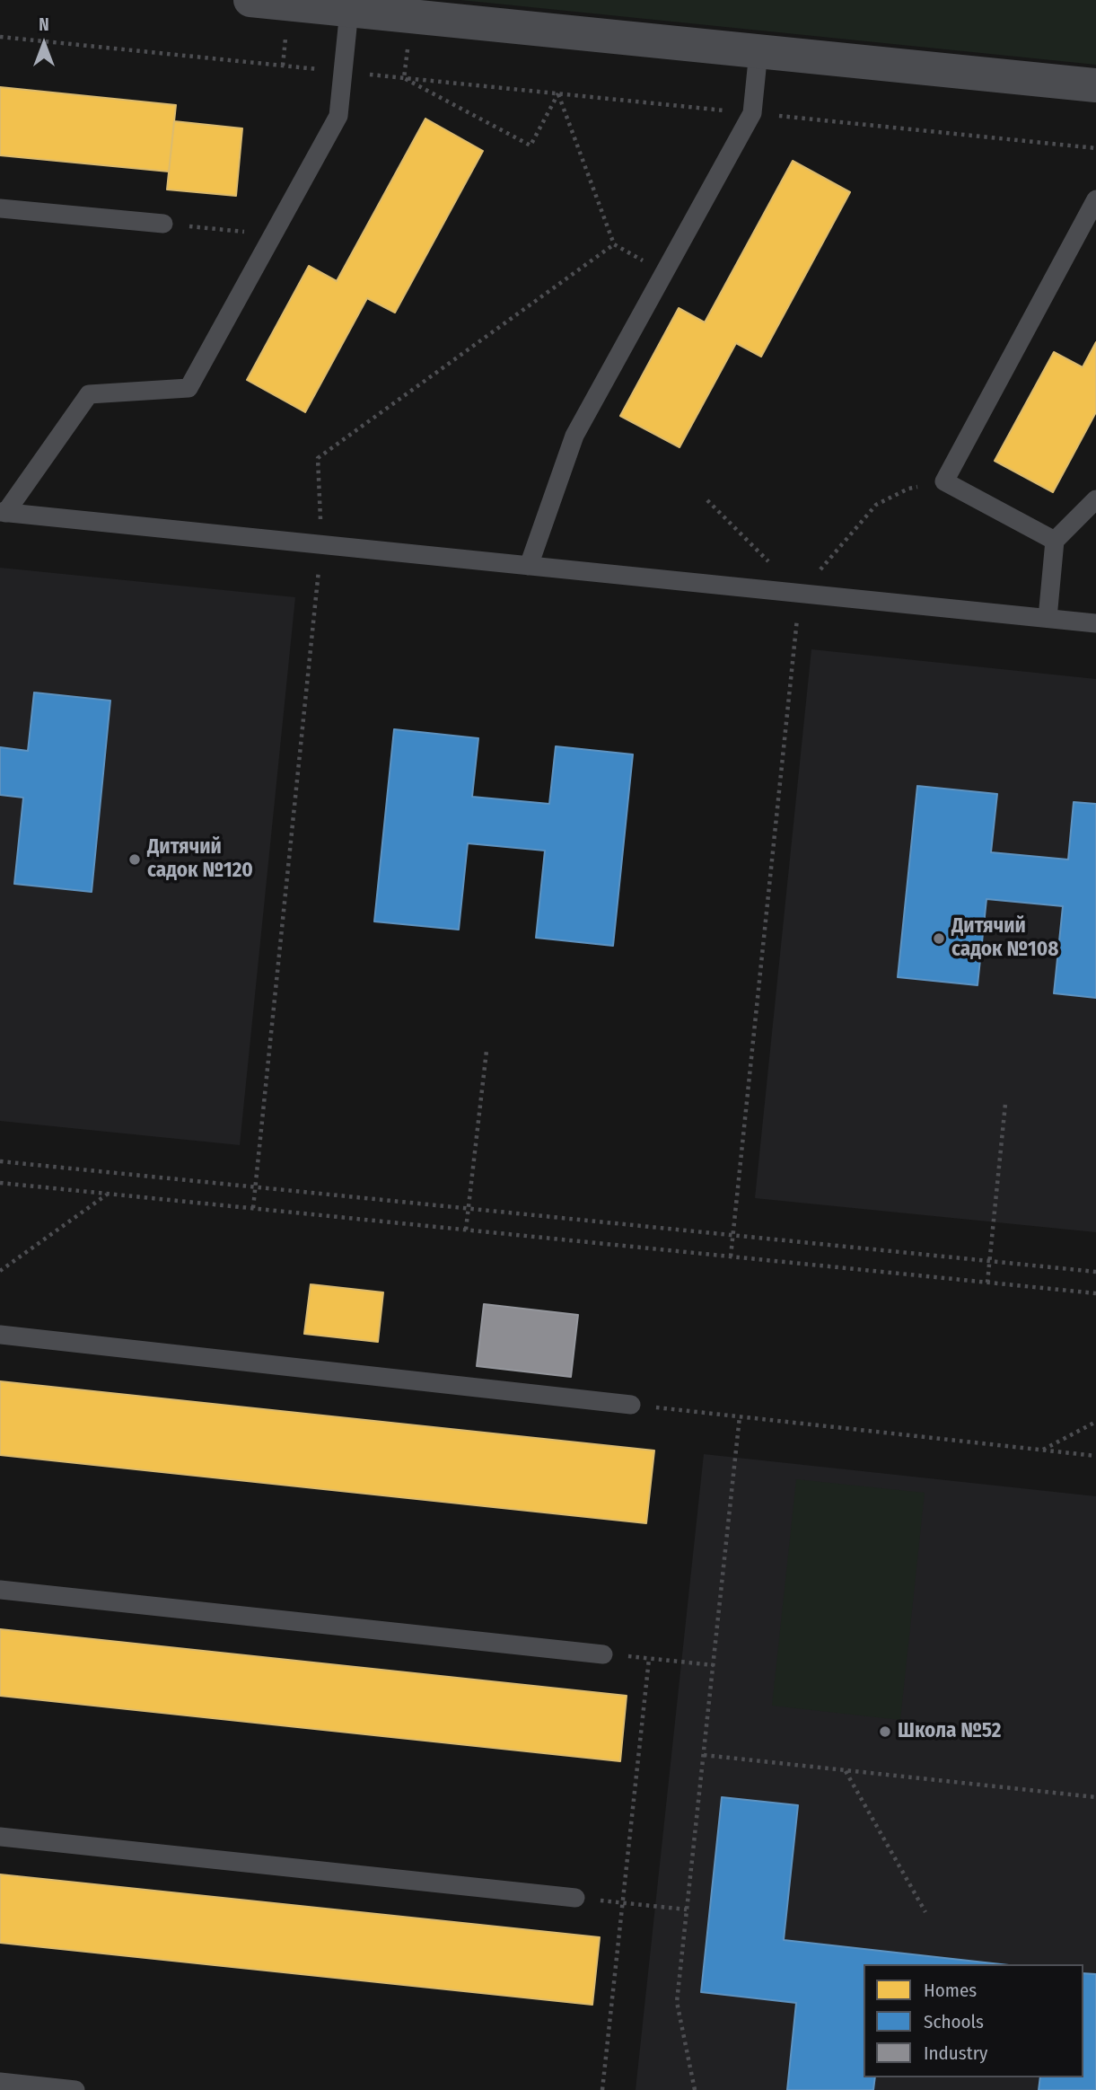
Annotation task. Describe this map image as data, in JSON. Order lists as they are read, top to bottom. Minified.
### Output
{"places":["Дитячий садок №120","Дитячий садок №108","Школа №52"],"legend":["Homes","Schools","Industry"],"north":"top"}
